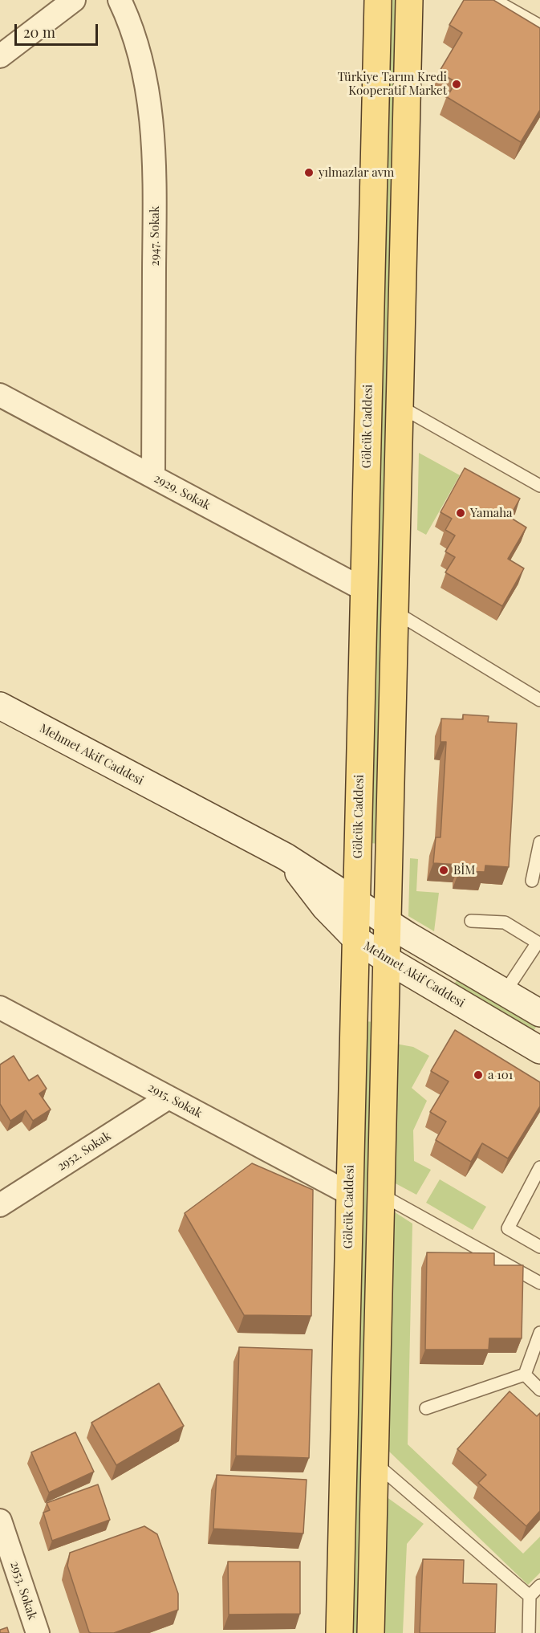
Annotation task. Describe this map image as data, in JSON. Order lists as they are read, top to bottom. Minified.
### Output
{"streets":{"main road":["Gölcük Caddesi"],"street":["2947. Sokak","2929. Sokak","Mehmet Akif Caddesi","2915. Sokak","2952. Sokak","2953. Sokak"]},"crossings":[["2947. Sokak","2929. Sokak"],["Gölcük Caddesi","2929. Sokak"],["Gölcük Caddesi","Mehmet Akif Caddesi"],["Gölcük Caddesi","2915. Sokak"],["2915. Sokak","2952. Sokak"]],"places":["Türkiye Tarım Kredi Kooperatif Market","yılmazlar avm","Yamaha","BİM","a 101"],"scale_bar":"20 m"}
